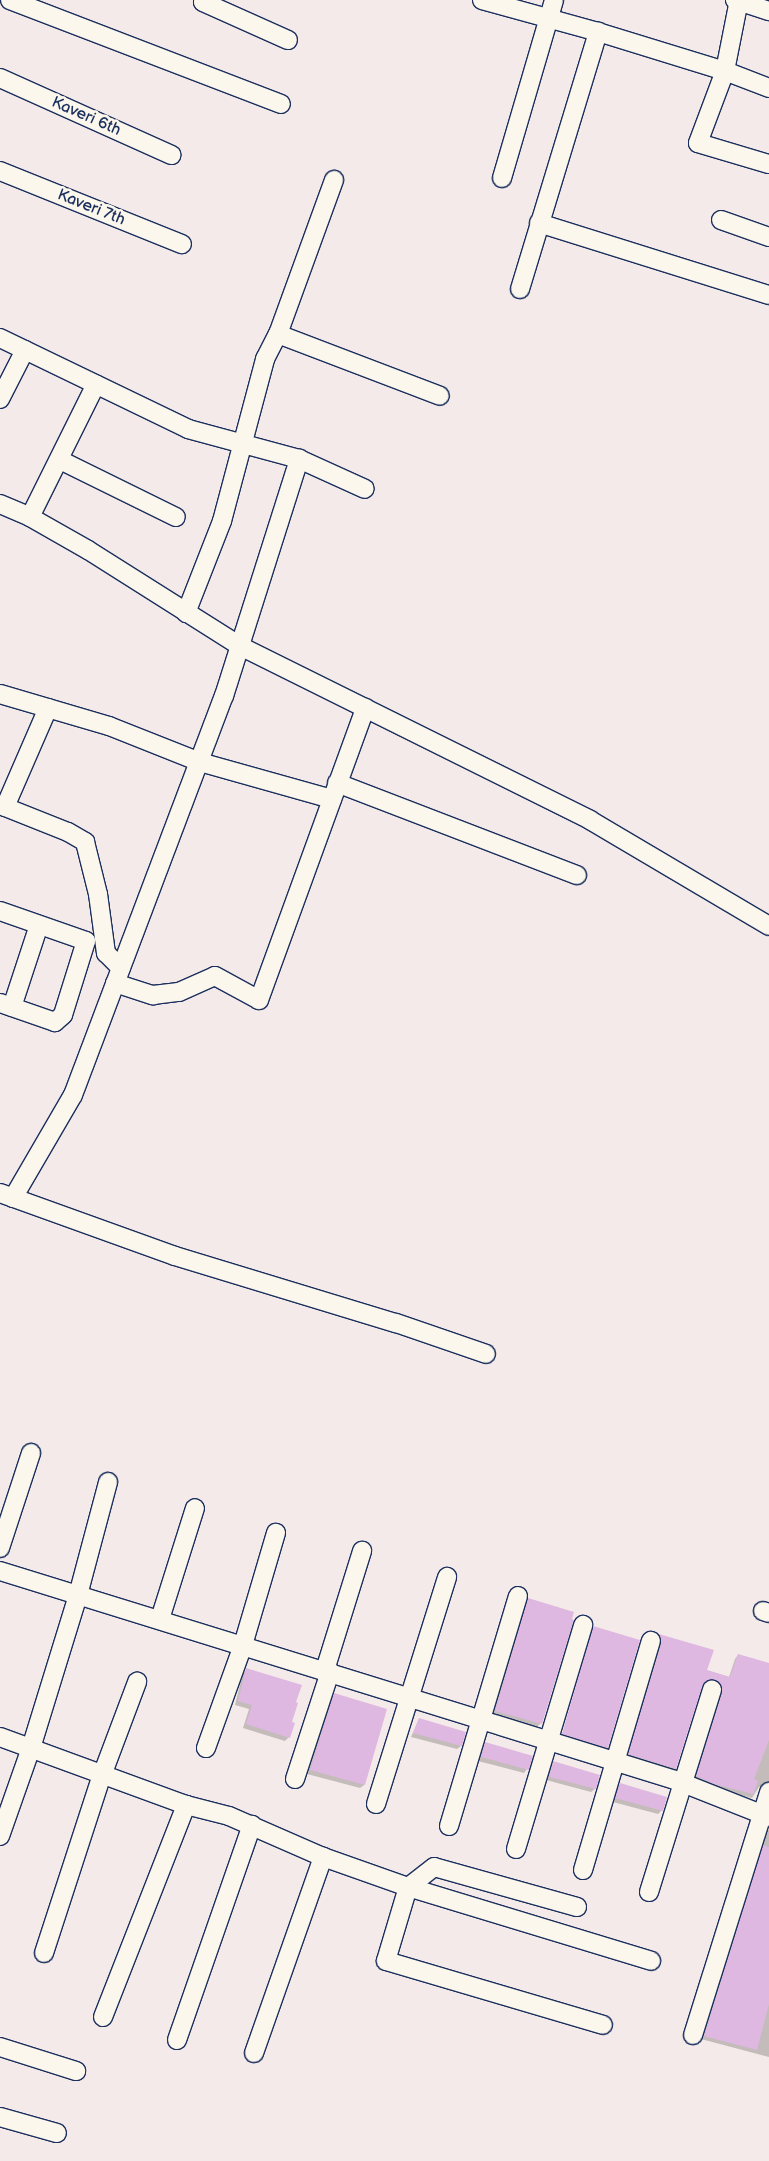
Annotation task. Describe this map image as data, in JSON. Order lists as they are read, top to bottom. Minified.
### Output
{"streets":{"street":["Kaveri 6th","Kaveri 7th"]}}
